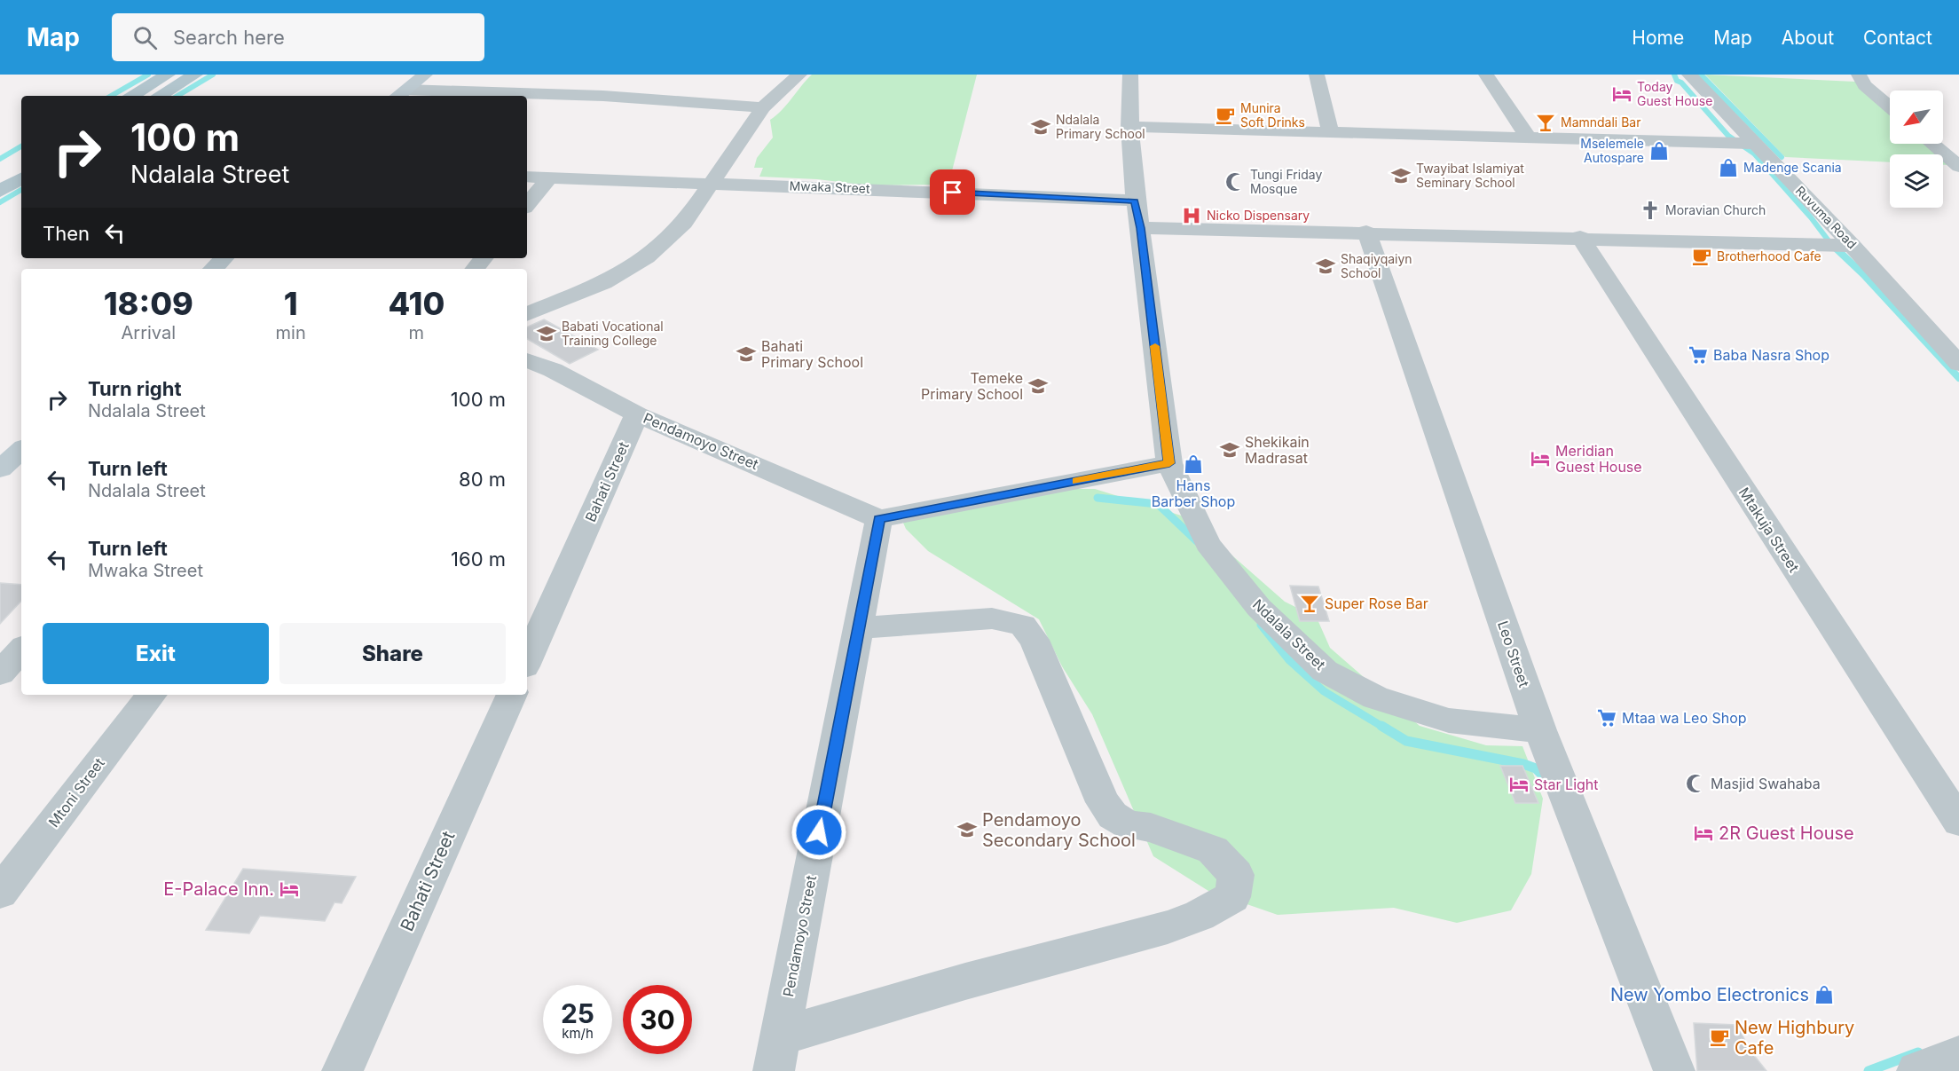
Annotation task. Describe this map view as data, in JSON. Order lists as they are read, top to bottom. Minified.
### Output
{"streets":{"street":["Mwaka Street","Ruvuma Road","Pendamoyo Street","Bahati Street","Mtakuja Street","Ndalala Street","Leo Street","Mtoni Street"]},"crossings":[["Mwaka Street","Ndalala Street"],["Pendamoyo Street","Bahati Street"],["Ndalala Street","Leo Street"]],"places":{"hotel":["Today Guest House","Meridian Guest House","Star Light","2R Guest House","E-Palace Inn."],"cafe":["Munira Soft Drinks","Brotherhood Cafe","New Highbury Cafe"],"bar":["Mamndali Bar","Super Rose Bar"],"school or university":["Ndalala Primary School","Twayibat Islamiyat Seminary School","Shaqiyqaiyn School","Babati Vocational Training College","Bahati Primary School","Temeke Primary School","Shekikain Madrasat","Pendamoyo Secondary School"],"shop":["Mselemele Autospare","Madenge Scania","Hans Barber Shop","New Yombo Electronics"],"mosque":["Tungi Friday Mosque","Masjid Swahaba"],"church":["Moravian Church"],"hospital":["Nicko Dispensary"],"supermarket":["Baba Nasra Shop","Mtaa wa Leo Shop"]},"north":"bottom left","page":{"header":"Map","search":"Search here","nav":["Home","Map","About","Contact"],"turn":["100 m","Ndalala Street"],"then":"Then","eta":["18:09","Arrival","1","min","410","m"],"list":[{"name":"Turn right","note":"Ndalala Street","value":"100 m"},{"name":"Turn left","note":"Ndalala Street","value":"80 m"},{"name":"Turn left","note":"Mwaka Street","value":"160 m"}],"buttons":["Exit","Share"],"speed":"25 km/h","limit":"30"}}
